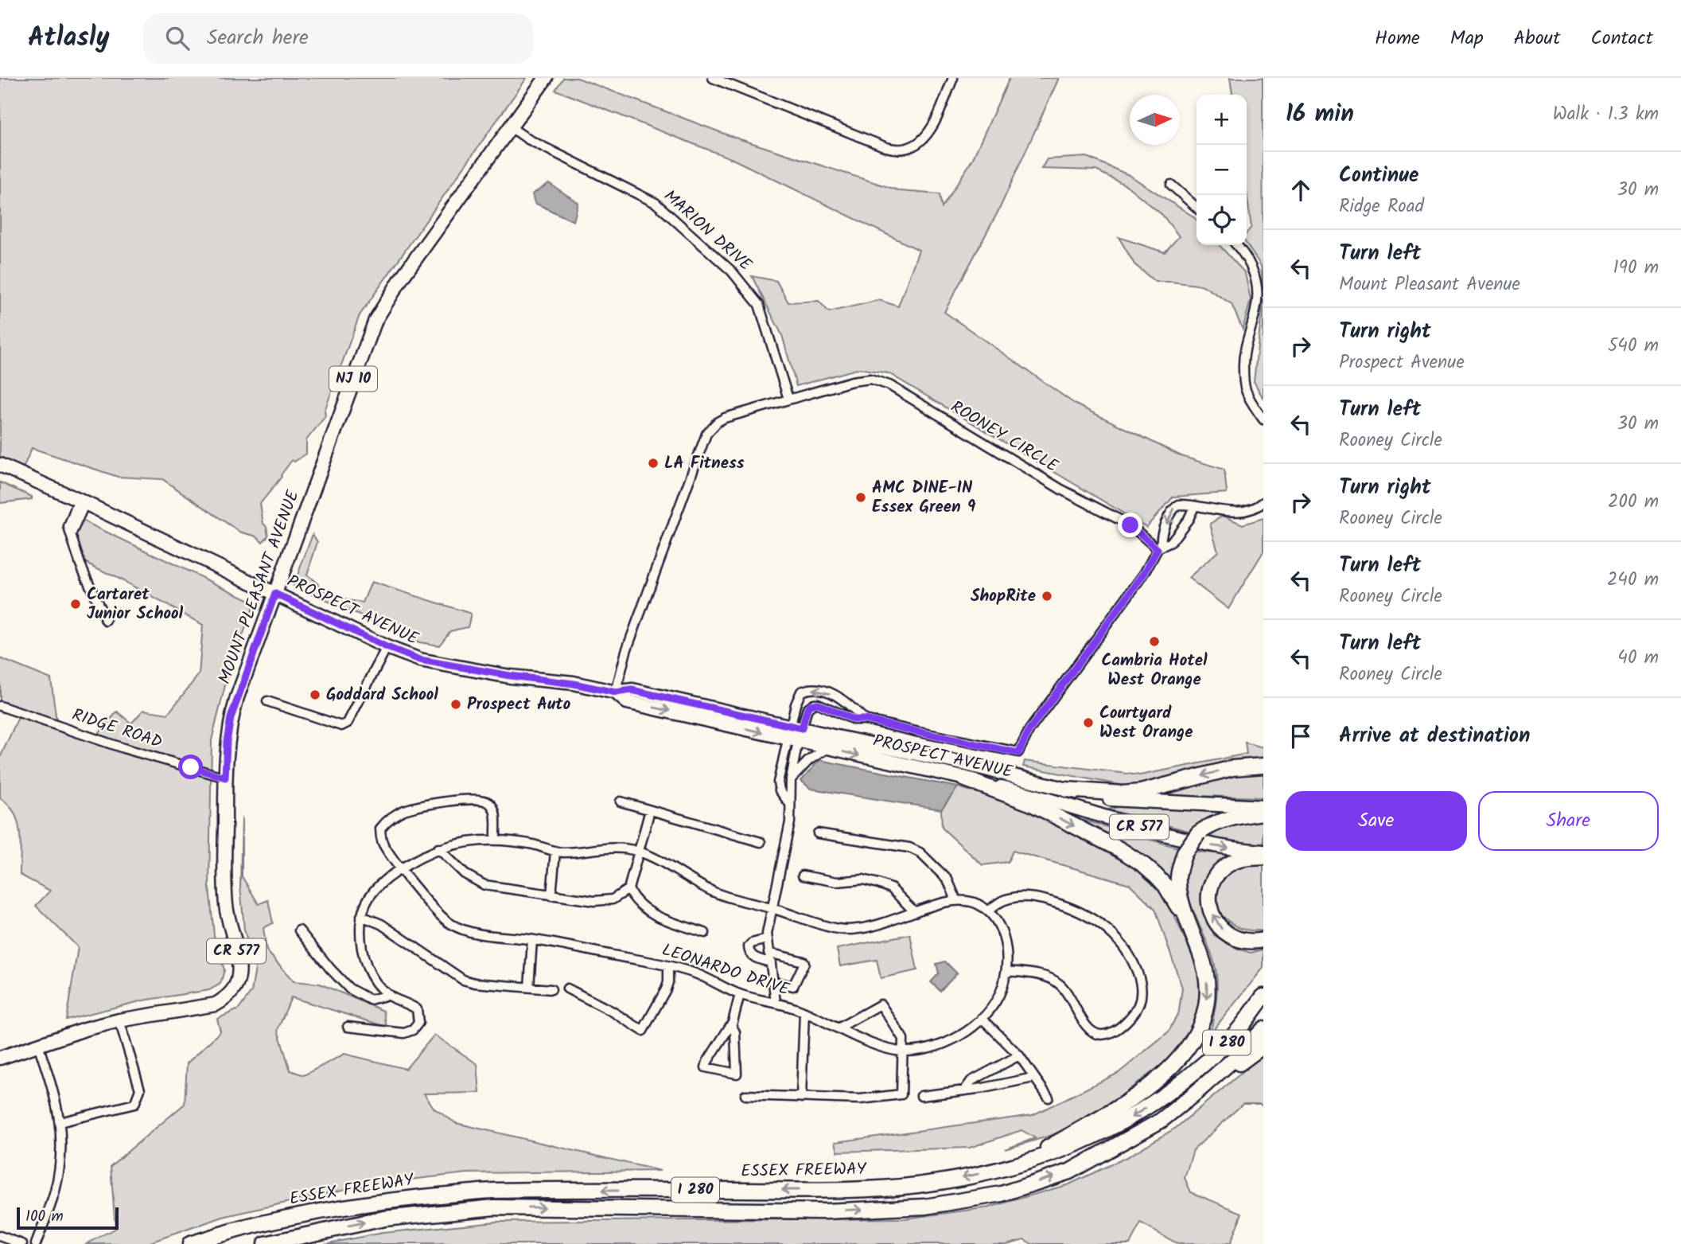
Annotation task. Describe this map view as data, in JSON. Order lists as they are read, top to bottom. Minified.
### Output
{"streets":{"highway":["I 280","ESSEX FREEWAY"],"main road":["NJ 10","MOUNT PLEASANT AVENUE","PROSPECT AVENUE","CR 577"],"street":["MARION DRIVE","ROONEY CIRCLE","RIDGE ROAD","LEONARDO DRIVE"]},"crossings":[["MARION DRIVE","ROONEY CIRCLE"],["MARION DRIVE","MOUNT PLEASANT AVENUE"],["ROONEY CIRCLE","PROSPECT AVENUE"],["MOUNT PLEASANT AVENUE","PROSPECT AVENUE"],["MOUNT PLEASANT AVENUE","RIDGE ROAD"]],"places":["LA Fitness","AMC DINE-IN Essex Green 9","ShopRite","Cartaret Junior School","Cambria Hotel West Orange","Goddard School","Prospect Auto","Courtyard West Orange"],"scale_bar":"100 m","north":"right","page":{"header":"Atlasly","search":"Search here","nav":["Home","Map","About","Contact"],"heading":["16 min","Walk · 1.3 km"],"map_buttons":["+","−"],"list":[["Continue","Ridge Road","30 m"],["Turn left","Mount Pleasant Avenue","190 m"],["Turn right","Prospect Avenue","540 m"],["Turn left","Rooney Circle","30 m"],["Turn right","Rooney Circle","200 m"],["Turn left","Rooney Circle","240 m"],["Turn left","Rooney Circle","40 m"],"Arrive at destination"],"buttons":["Save","Share"],"scale":"100 m"}}
